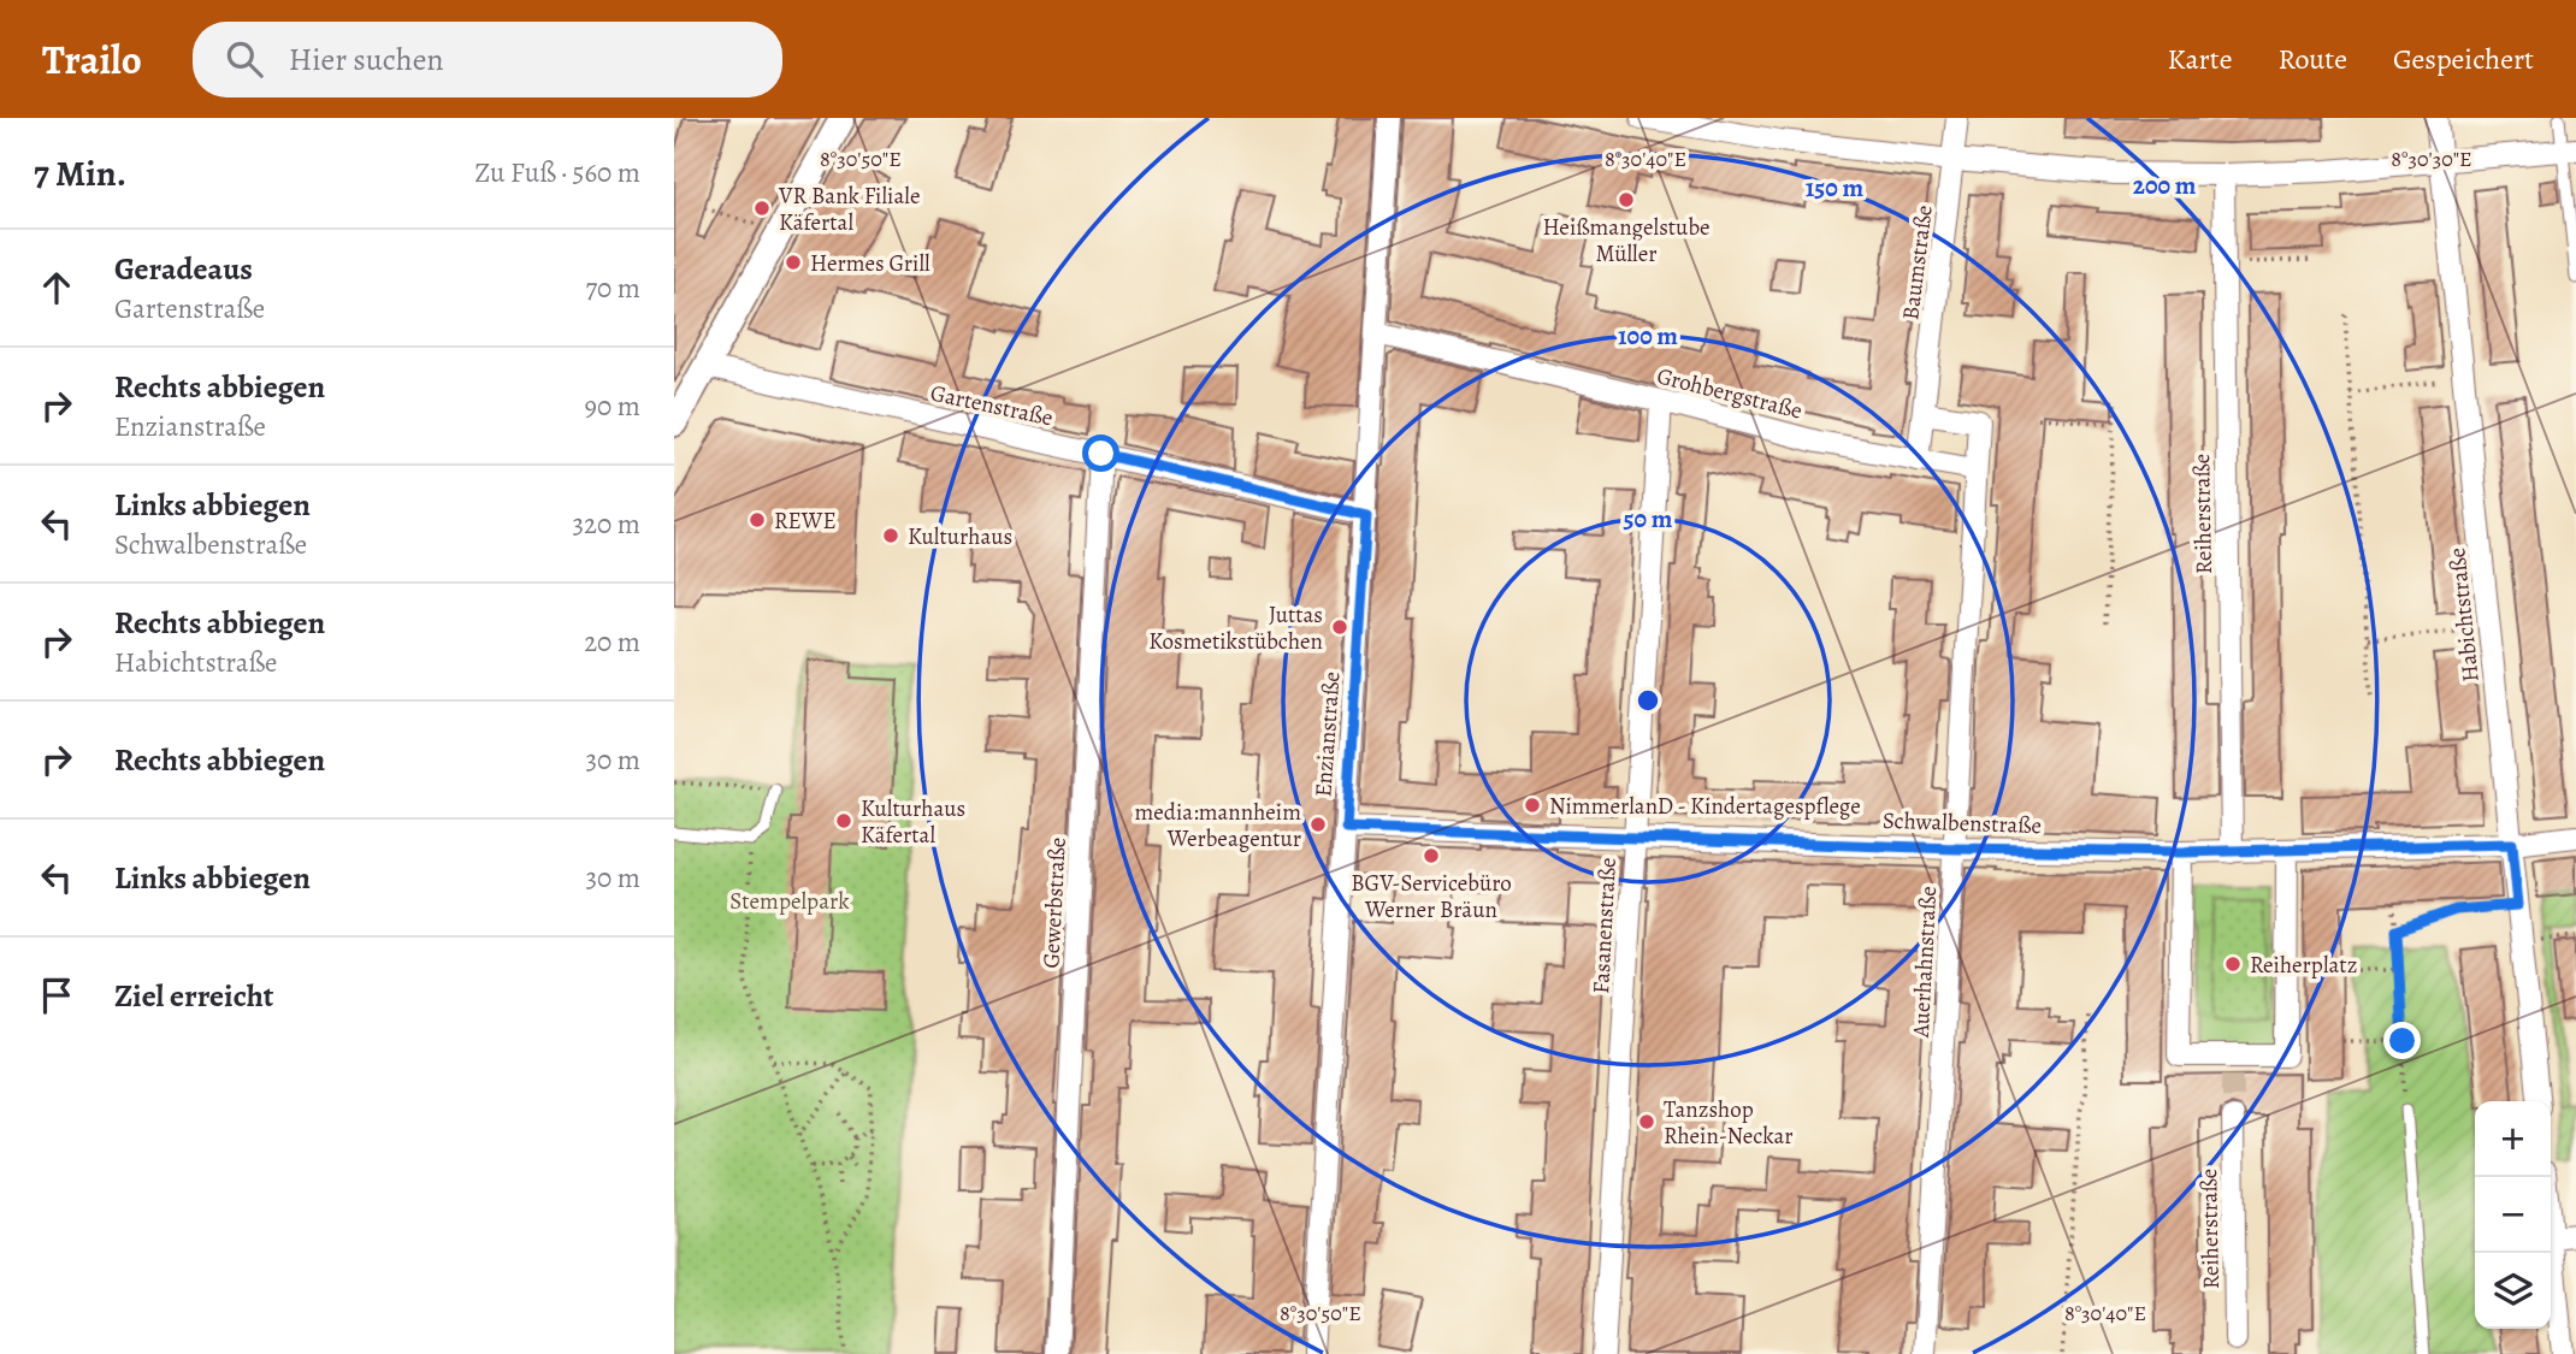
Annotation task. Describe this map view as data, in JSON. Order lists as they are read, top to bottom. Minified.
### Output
{"streets":{"street":["Baumstraße","Grohbergstraße","Gartenstraße","Reiherstraße","Habichtstraße","Enzianstraße","Schwalbenstraße","Gewerbstraße","Fasanenstraße","Auerhahnstraße"]},"crossings":[["Baumstraße","Grohbergstraße"],["Baumstraße","Auerhahnstraße"],["Grohbergstraße","Enzianstraße"],["Grohbergstraße","Fasanenstraße"],["Grohbergstraße","Auerhahnstraße"],["Gartenstraße","Enzianstraße"],["Gartenstraße","Gewerbstraße"],["Reiherstraße","Schwalbenstraße"],["Habichtstraße","Schwalbenstraße"],["Enzianstraße","Schwalbenstraße"],["Schwalbenstraße","Fasanenstraße"],["Schwalbenstraße","Auerhahnstraße"]],"parks":["Stempelpark"],"places":["Heißmangelstube Müller","VR Bank Filiale Käfertal","Hermes Grill","REWE","Kulturhaus","Juttas Kosmetikstübchen","NimmerlanD - Kindertagespflege","Kulturhaus Käfertal","media:mannheim Werbeagentur","BGV-Servicebüro Werner Bräun","Reiherplatz","Tanzshop Rhein-Neckar"],"page":{"header":"Trailo","search":"Hier suchen","nav":["Karte","Route","Gespeichert"],"heading":["7 Min.","Zu Fuß · 560 m"],"list":[["Geradeaus","Gartenstraße","70 m"],["Rechts abbiegen","Enzianstraße","90 m"],["Links abbiegen","Schwalbenstraße","320 m"],["Rechts abbiegen","Habichtstraße","20 m"],["Rechts abbiegen","30 m"],["Links abbiegen","30 m"],"Ziel erreicht"],"map_buttons":["+","−"]},"coordinates":["8°30'50\"E","8°30'40\"E","8°30'30\"E"],"rings":["200 m","150 m","100 m","50 m"]}
